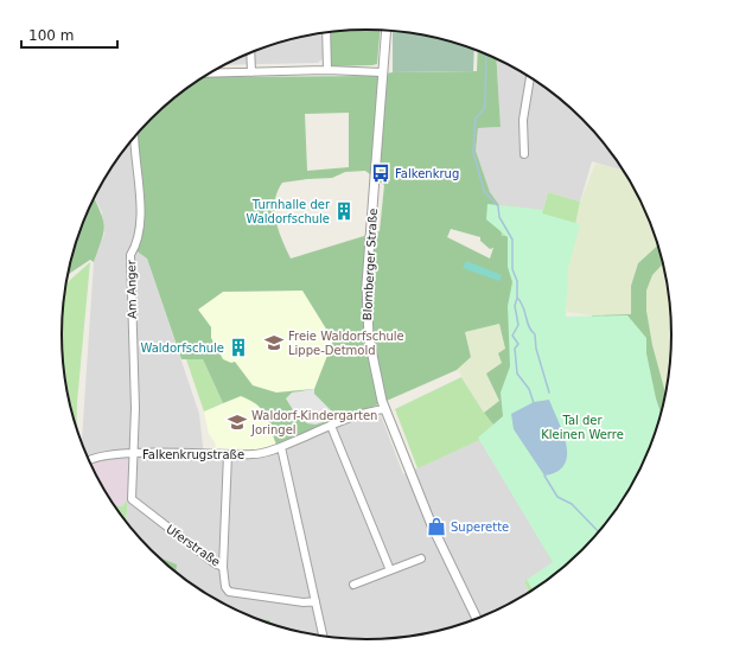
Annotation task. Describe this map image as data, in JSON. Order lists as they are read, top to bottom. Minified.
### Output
{"streets":{"street":["Blomberger Straße","Am Anger","Falkenkrugstraße","Uferstraße"]},"crossings":[["Blomberger Straße","Falkenkrugstraße"],["Am Anger","Falkenkrugstraße"],["Am Anger","Uferstraße"],["Falkenkrugstraße","Uferstraße"]],"parks":["Tal der Kleinen Werre"],"places":{"bus stop":["Falkenkrug"],"building":["Turnhalle der Waldorfschule","Waldorfschule"],"school or university":["Freie Waldorfschule Lippe-Detmold","Waldorf-Kindergarten Joringel"],"shop":["Superette"]},"scale_bar":"100 m"}
